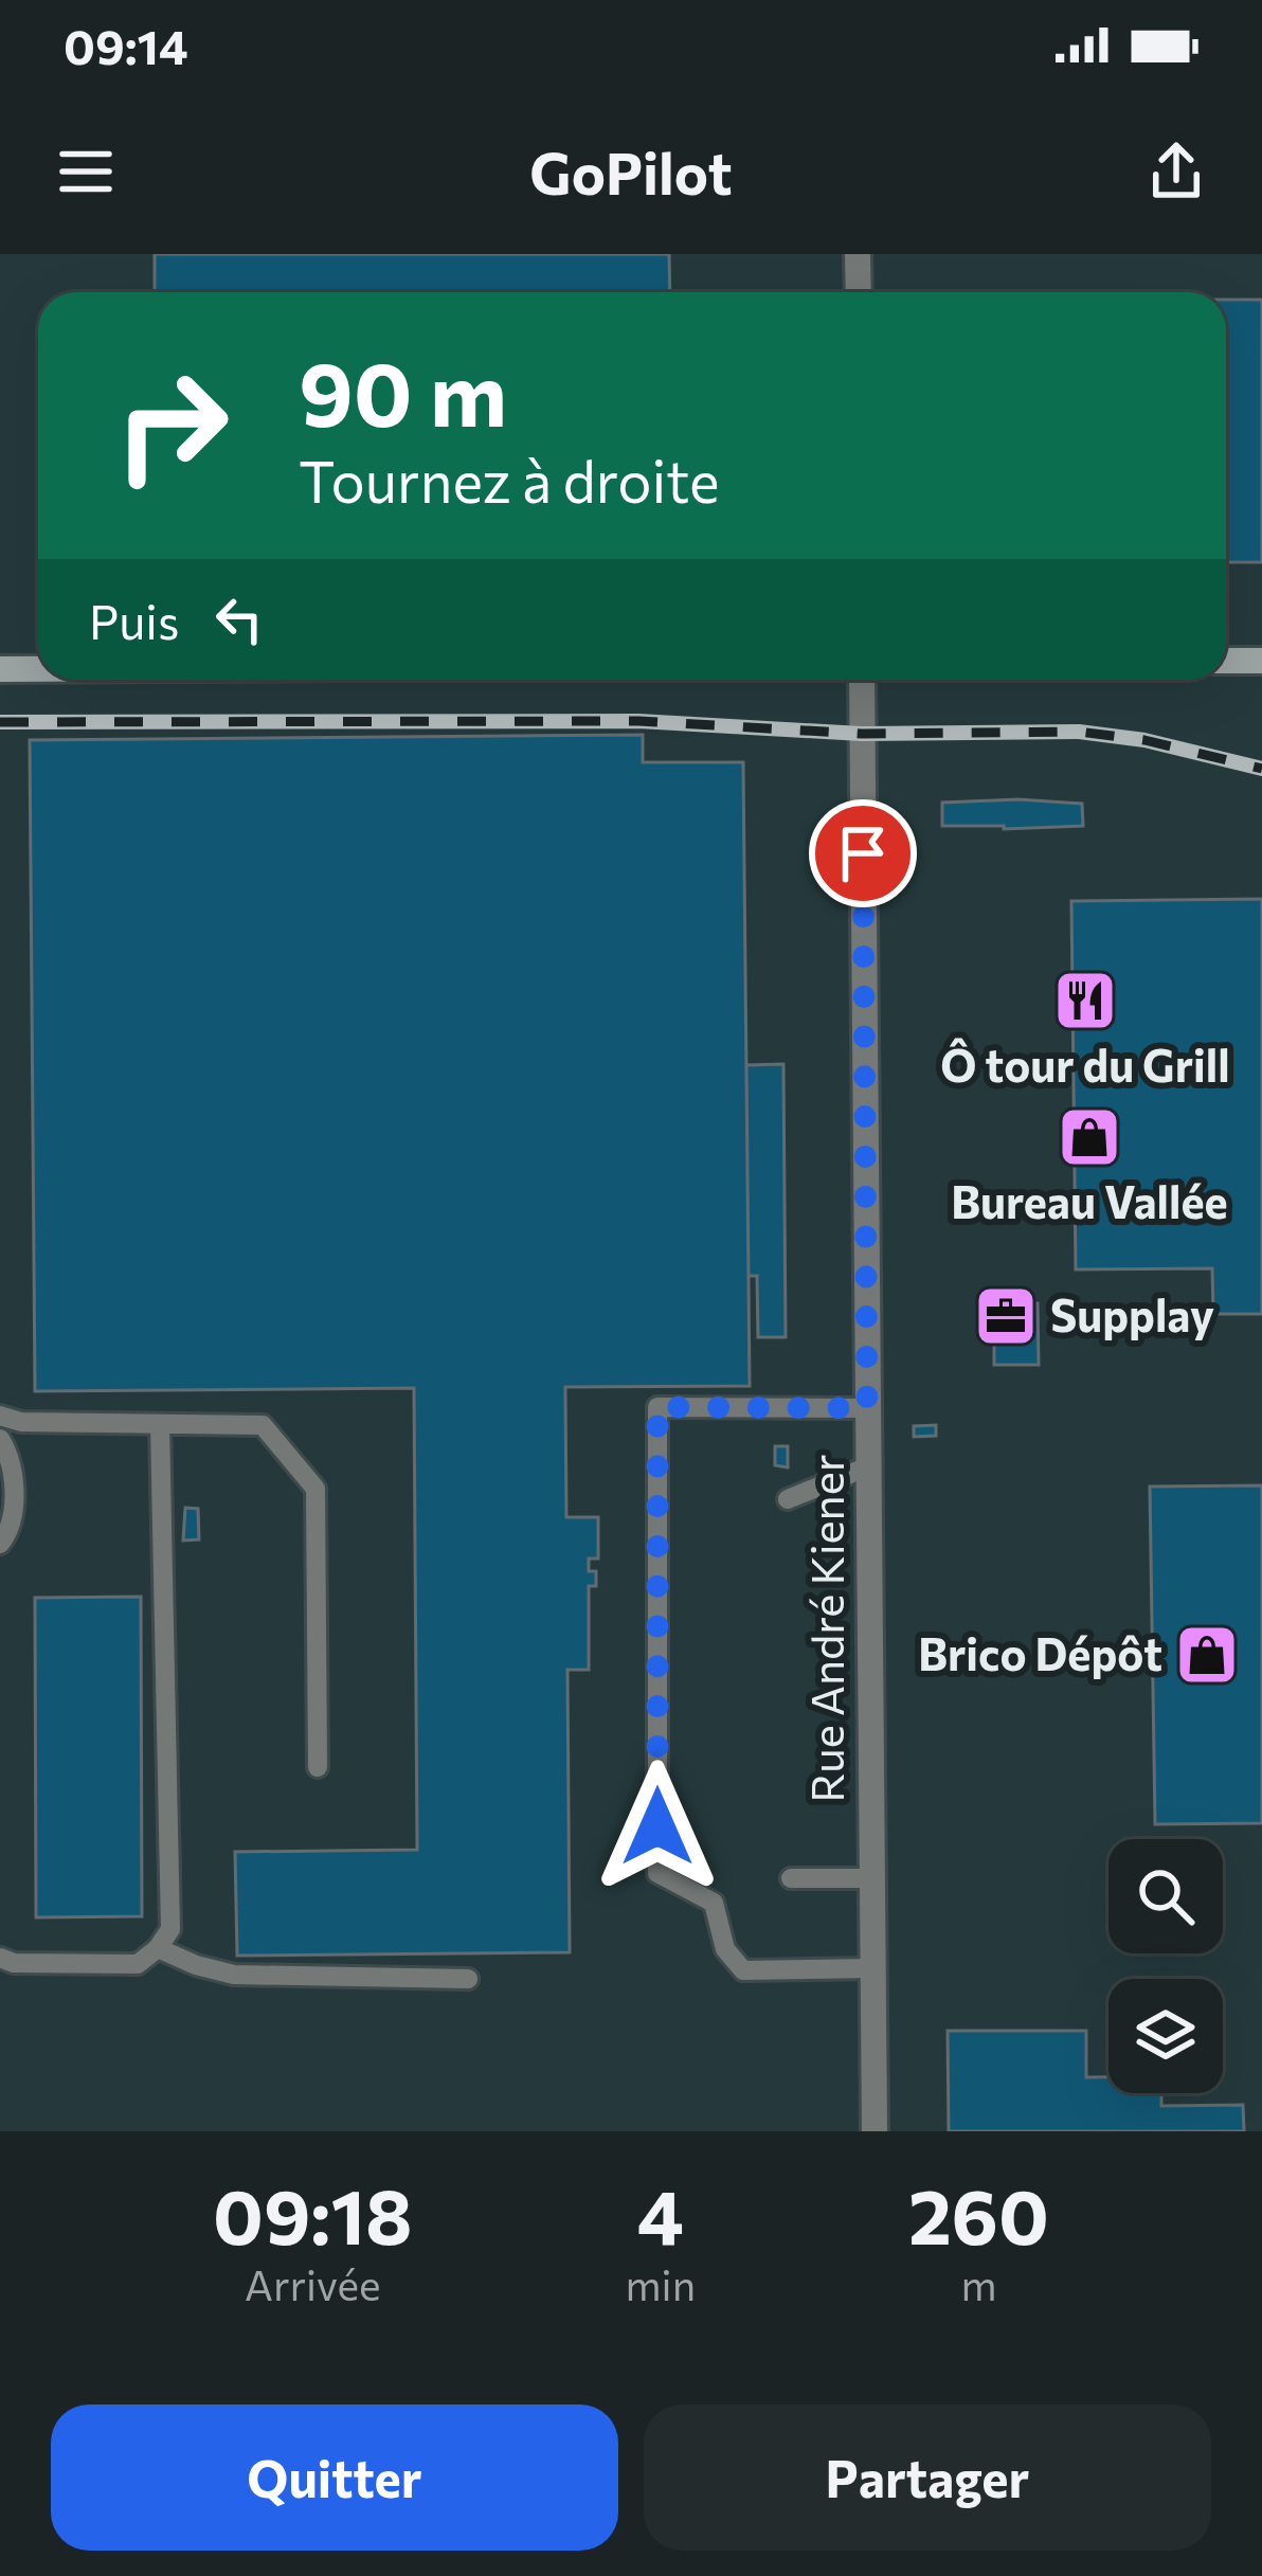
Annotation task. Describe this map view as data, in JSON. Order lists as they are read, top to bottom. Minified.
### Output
{"streets":{"street":["Rue André Kiener"]},"places":{"restaurant":["Ô tour du Grill"],"shop":["Bureau Vallée","Brico Dépôt"],"office":["Supplay"]},"page":{"status":"09:14","header":"GoPilot","turn":["90 m","Tournez à droite"],"then":"Puis","eta":["09:18","Arrivée","4","min","260","m"],"buttons":["Quitter","Partager"]}}
